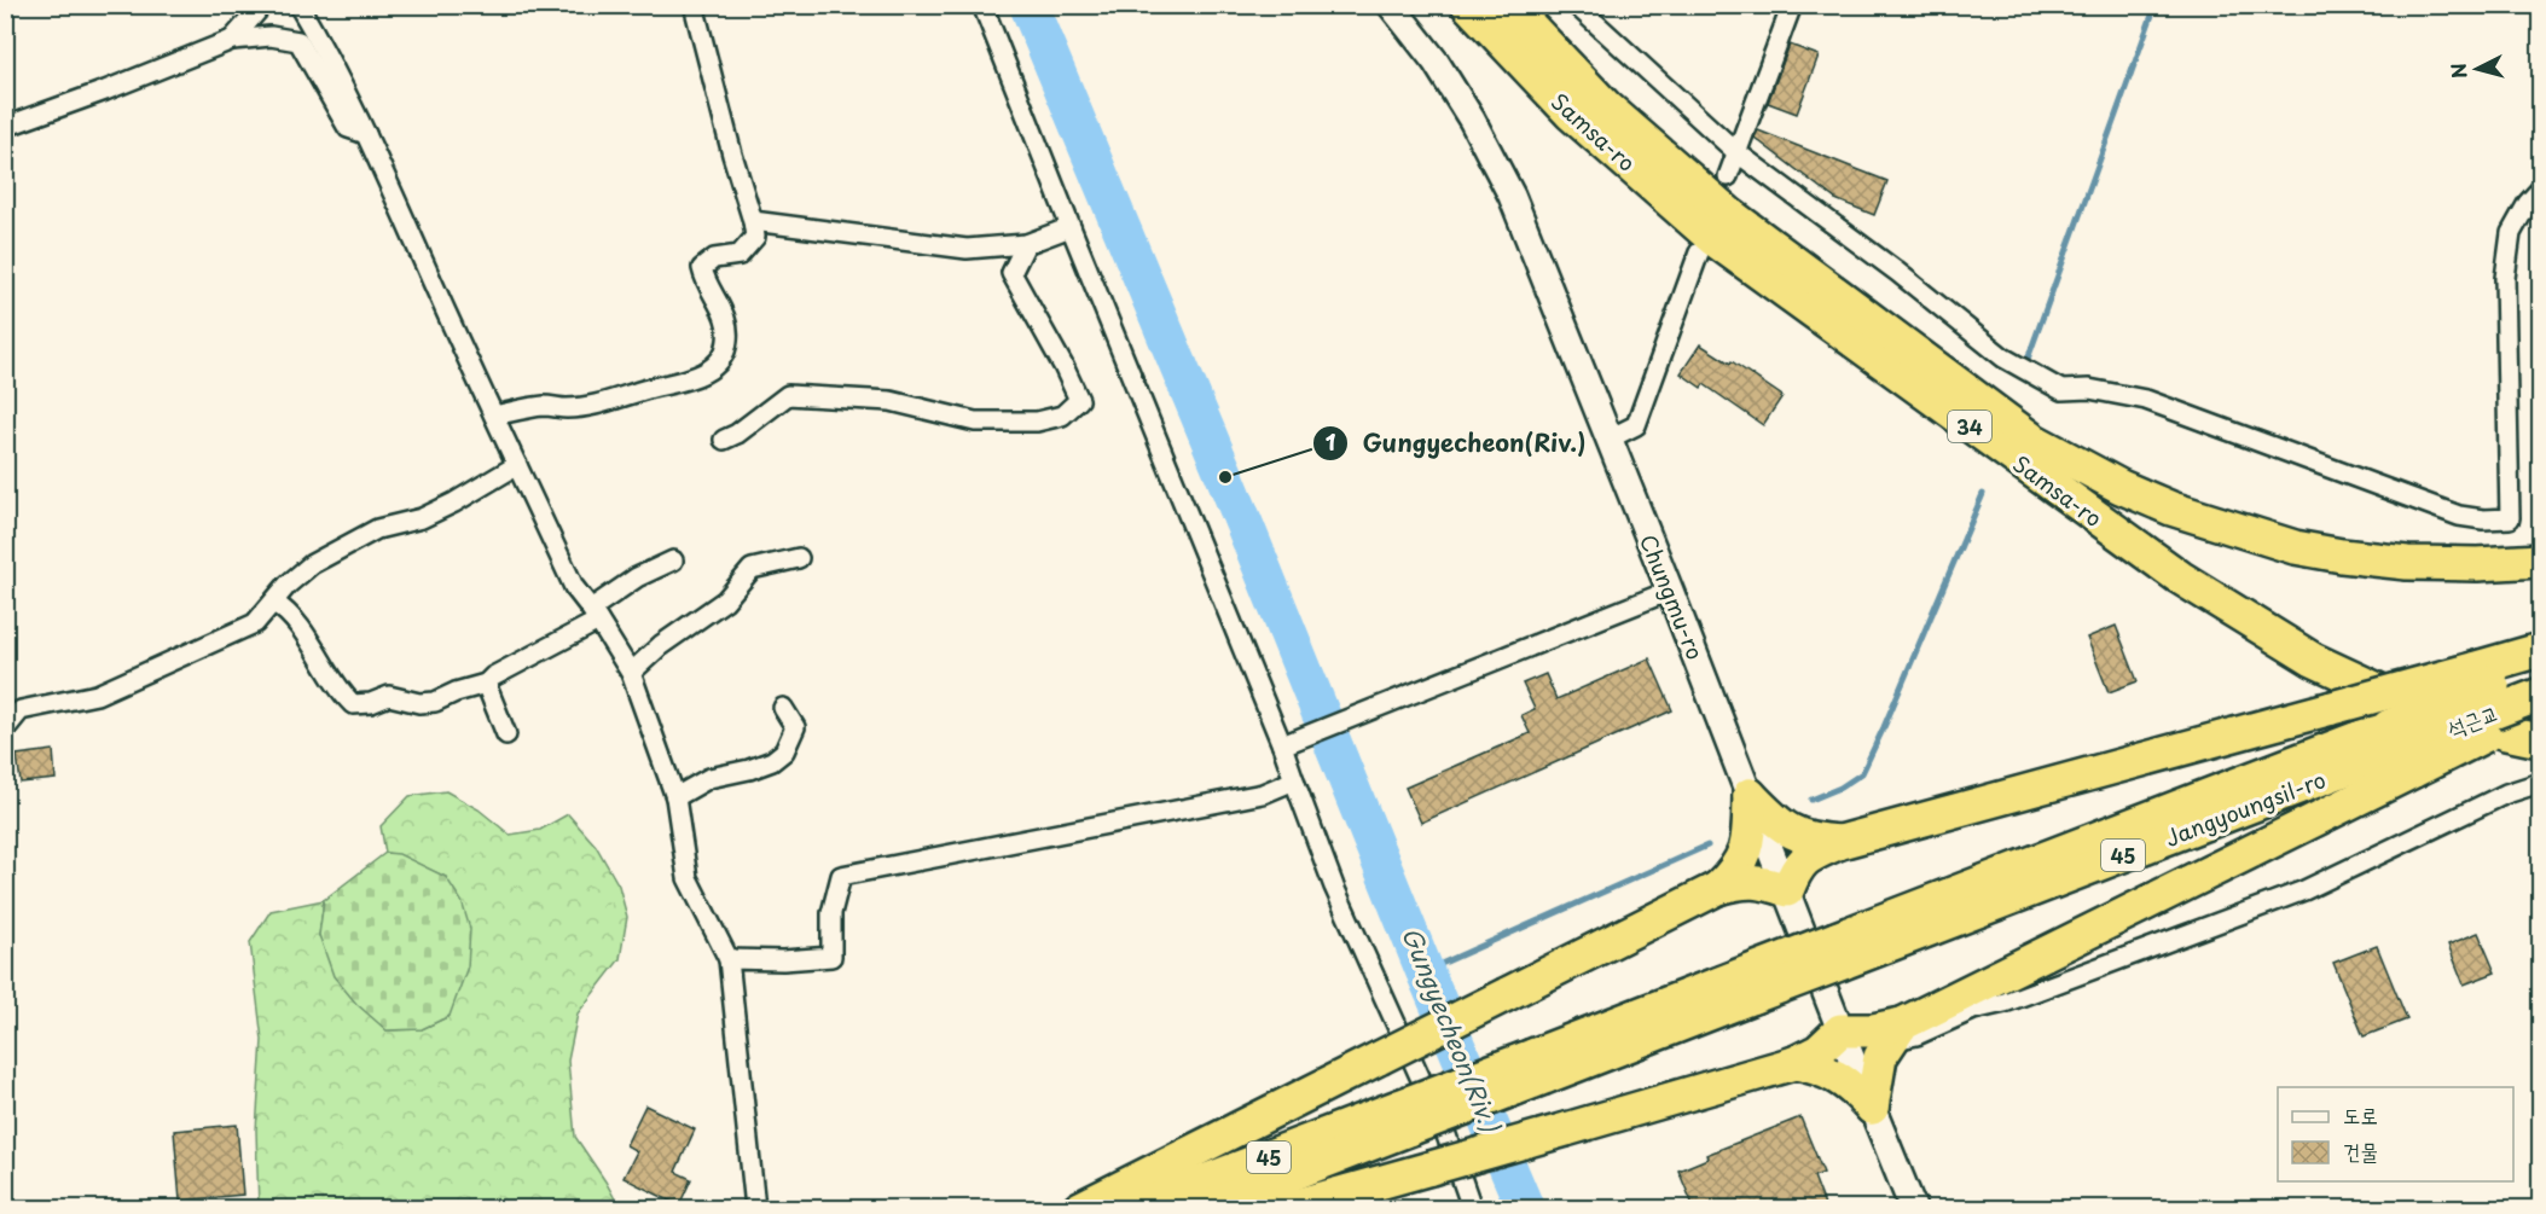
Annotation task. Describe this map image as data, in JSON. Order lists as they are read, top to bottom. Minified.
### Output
{"streets":{"highway":["Samsa-ro","34","석근교","Jangyoungsil-ro","45"],"street":["Chungmu-ro"]},"crossings":[["석근교","Jangyoungsil-ro"],["석근교","45"],["Jangyoungsil-ro","45"]],"water":["Gungyecheon(Riv.)"],"places":["Gungyecheon(Riv.)"],"legend":["도로","건물"],"north":"left"}
